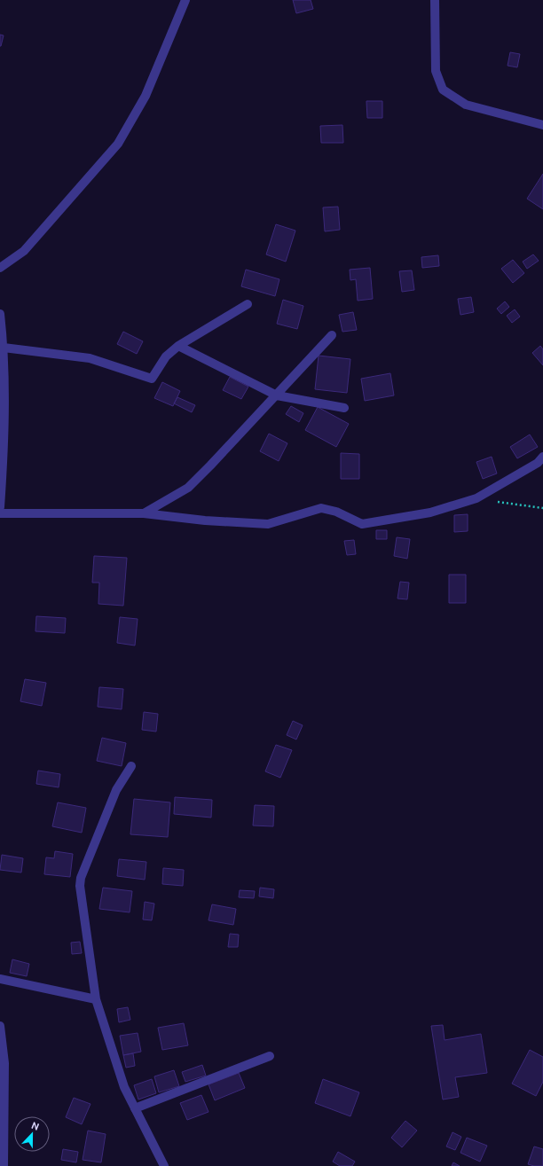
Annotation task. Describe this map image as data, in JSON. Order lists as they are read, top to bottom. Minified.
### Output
{"north":"top"}
